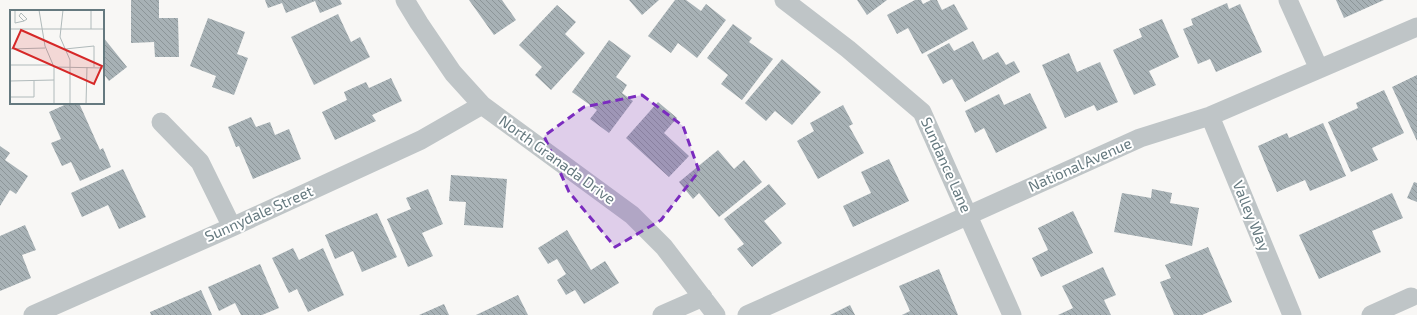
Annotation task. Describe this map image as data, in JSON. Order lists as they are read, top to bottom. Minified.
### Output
{"streets":{"street":["North Granada Drive","Sundance Lane","National Avenue","Sunnydale Street","Valley Way"]},"crossings":[["North Granada Drive","Sunnydale Street"],["Sundance Lane","National Avenue"],["National Avenue","Valley Way"]]}
